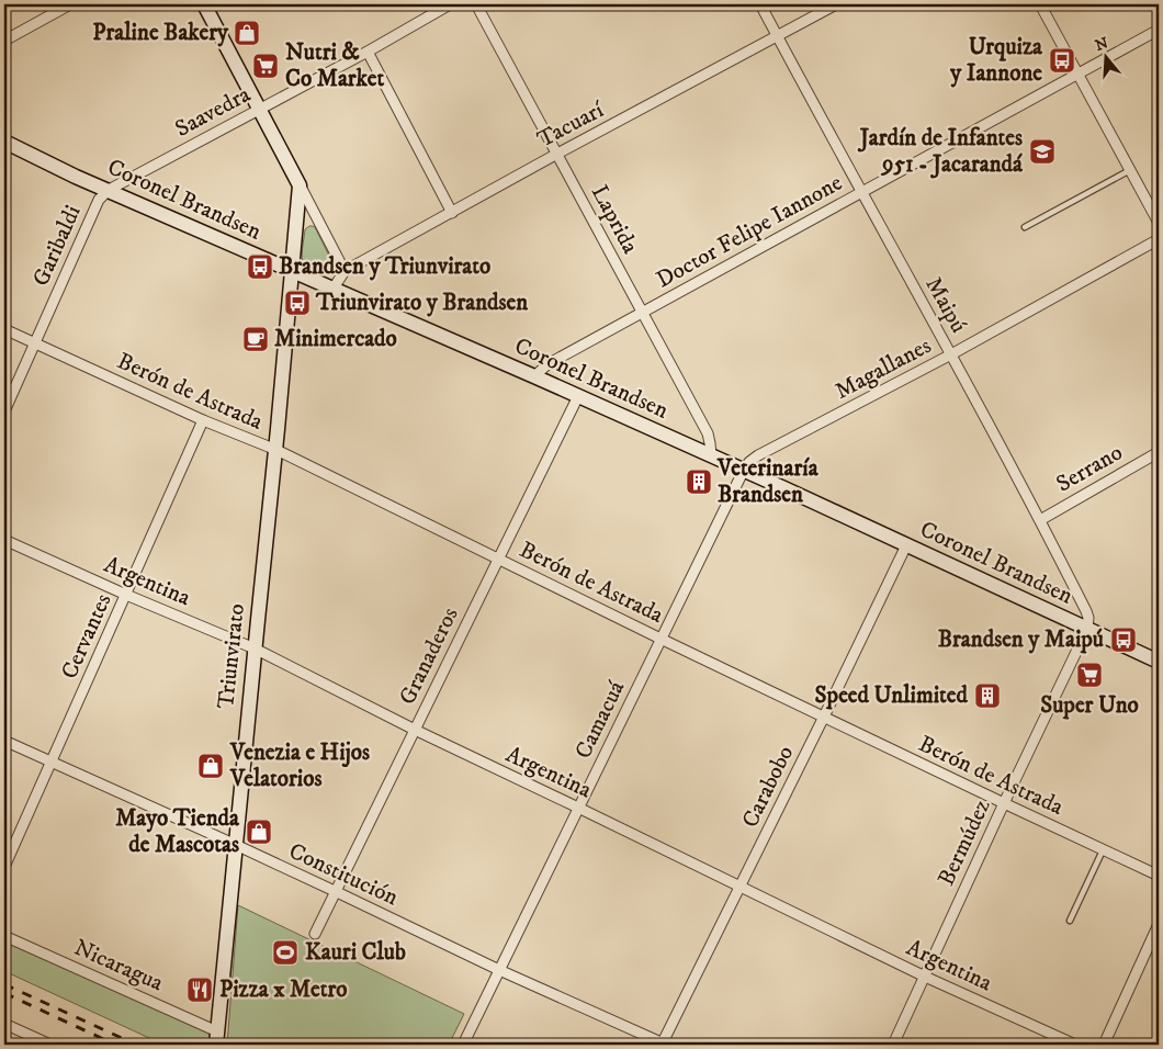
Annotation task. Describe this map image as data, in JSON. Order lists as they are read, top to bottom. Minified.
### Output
{"streets":{"street":["Saavedra","Tacuarí","Coronel Brandsen","Laprida","Doctor Felipe Iannone","Garibaldi","Maipú","Magallanes","Berón de Astrada","Serrano","Argentina","Cervantes","Triunvirato","Granaderos","Camacuá","Carabobo","Bermúdez","Constitución","Nicaragua"]},"crossings":[["Saavedra","Coronel Brandsen"],["Saavedra","Garibaldi"],["Tacuarí","Coronel Brandsen"],["Tacuarí","Laprida"],["Tacuarí","Maipú"],["Coronel Brandsen","Laprida"],["Coronel Brandsen","Doctor Felipe Iannone"],["Coronel Brandsen","Garibaldi"],["Coronel Brandsen","Maipú"],["Coronel Brandsen","Magallanes"],["Coronel Brandsen","Triunvirato"],["Coronel Brandsen","Granaderos"],["Coronel Brandsen","Camacuá"],["Coronel Brandsen","Carabobo"],["Coronel Brandsen","Bermúdez"],["Laprida","Doctor Felipe Iannone"],["Doctor Felipe Iannone","Maipú"],["Garibaldi","Berón de Astrada"],["Maipú","Magallanes"],["Maipú","Serrano"],["Maipú","Bermúdez"],["Magallanes","Camacuá"],["Berón de Astrada","Cervantes"],["Berón de Astrada","Triunvirato"],["Berón de Astrada","Granaderos"],["Berón de Astrada","Camacuá"],["Berón de Astrada","Carabobo"],["Berón de Astrada","Bermúdez"],["Argentina","Cervantes"],["Argentina","Triunvirato"],["Argentina","Granaderos"],["Argentina","Camacuá"],["Argentina","Carabobo"],["Argentina","Bermúdez"],["Cervantes","Constitución"],["Triunvirato","Constitución"],["Triunvirato","Nicaragua"],["Granaderos","Constitución"],["Camacuá","Constitución"],["Carabobo","Constitución"]],"places":{"shop":["Praline Bakery","Venezia e Hijos Velatorios","Mayo Tienda de Mascotas"],"bus stop":["Urquiza y Iannone","Brandsen y Triunvirato","Triunvirato y Brandsen","Brandsen y Maipú"],"supermarket":["Nutri & Co Market","Super Uno"],"school or university":["Jardín de Infantes 951 - Jacarandá"],"cafe":["Minimercado"],"building":["Veterinaría Brandsen","Speed Unlimited"],"sports":["Kauri Club"],"restaurant":["Pizza x Metro"]},"north":"top"}
